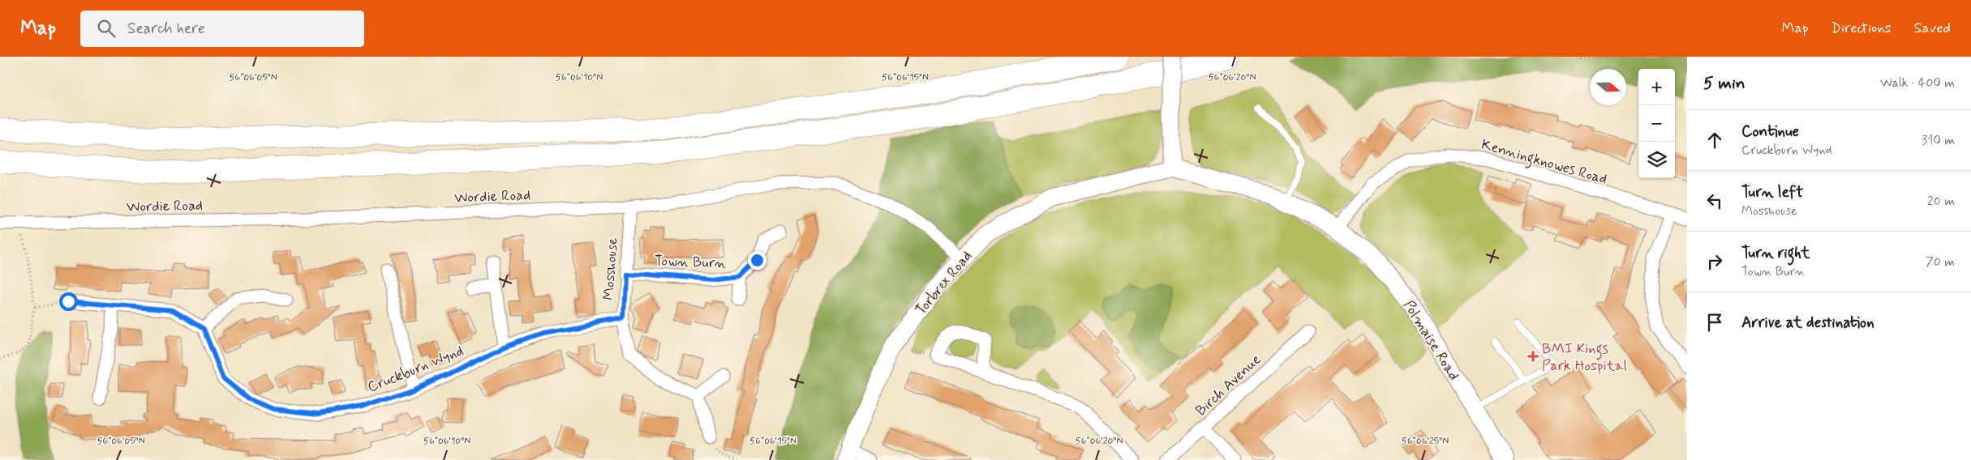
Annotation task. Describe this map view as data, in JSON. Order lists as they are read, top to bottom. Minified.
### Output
{"streets":{"street":["Kenningknowes Road","Wordie Road","Town Burn","Mosshouse","Torbrex Road","Polmaise Road","Cruckburn Wynd","Birch Avenue"]},"crossings":[["Kenningknowes Road","Polmaise Road"],["Wordie Road","Mosshouse"],["Wordie Road","Torbrex Road"],["Town Burn","Mosshouse"],["Mosshouse","Cruckburn Wynd"],["Torbrex Road","Polmaise Road"]],"places":{"health":["BMI Kings Park Hospital"]},"north":"right","page":{"header":"Map","search":"Search here","nav":["Map","Directions","Saved"],"heading":["5 min","Walk · 400 m"],"map_buttons":["+","−"],"list":[["Continue","Cruckburn Wynd","310 m"],["Turn left","Mosshouse","20 m"],["Turn right","Town Burn","70 m"],"Arrive at destination"]},"coordinates":["56°06'05\"N","56°06'10\"N","56°06'15\"N","56°06'20\"N","56°06'25\"N"]}
